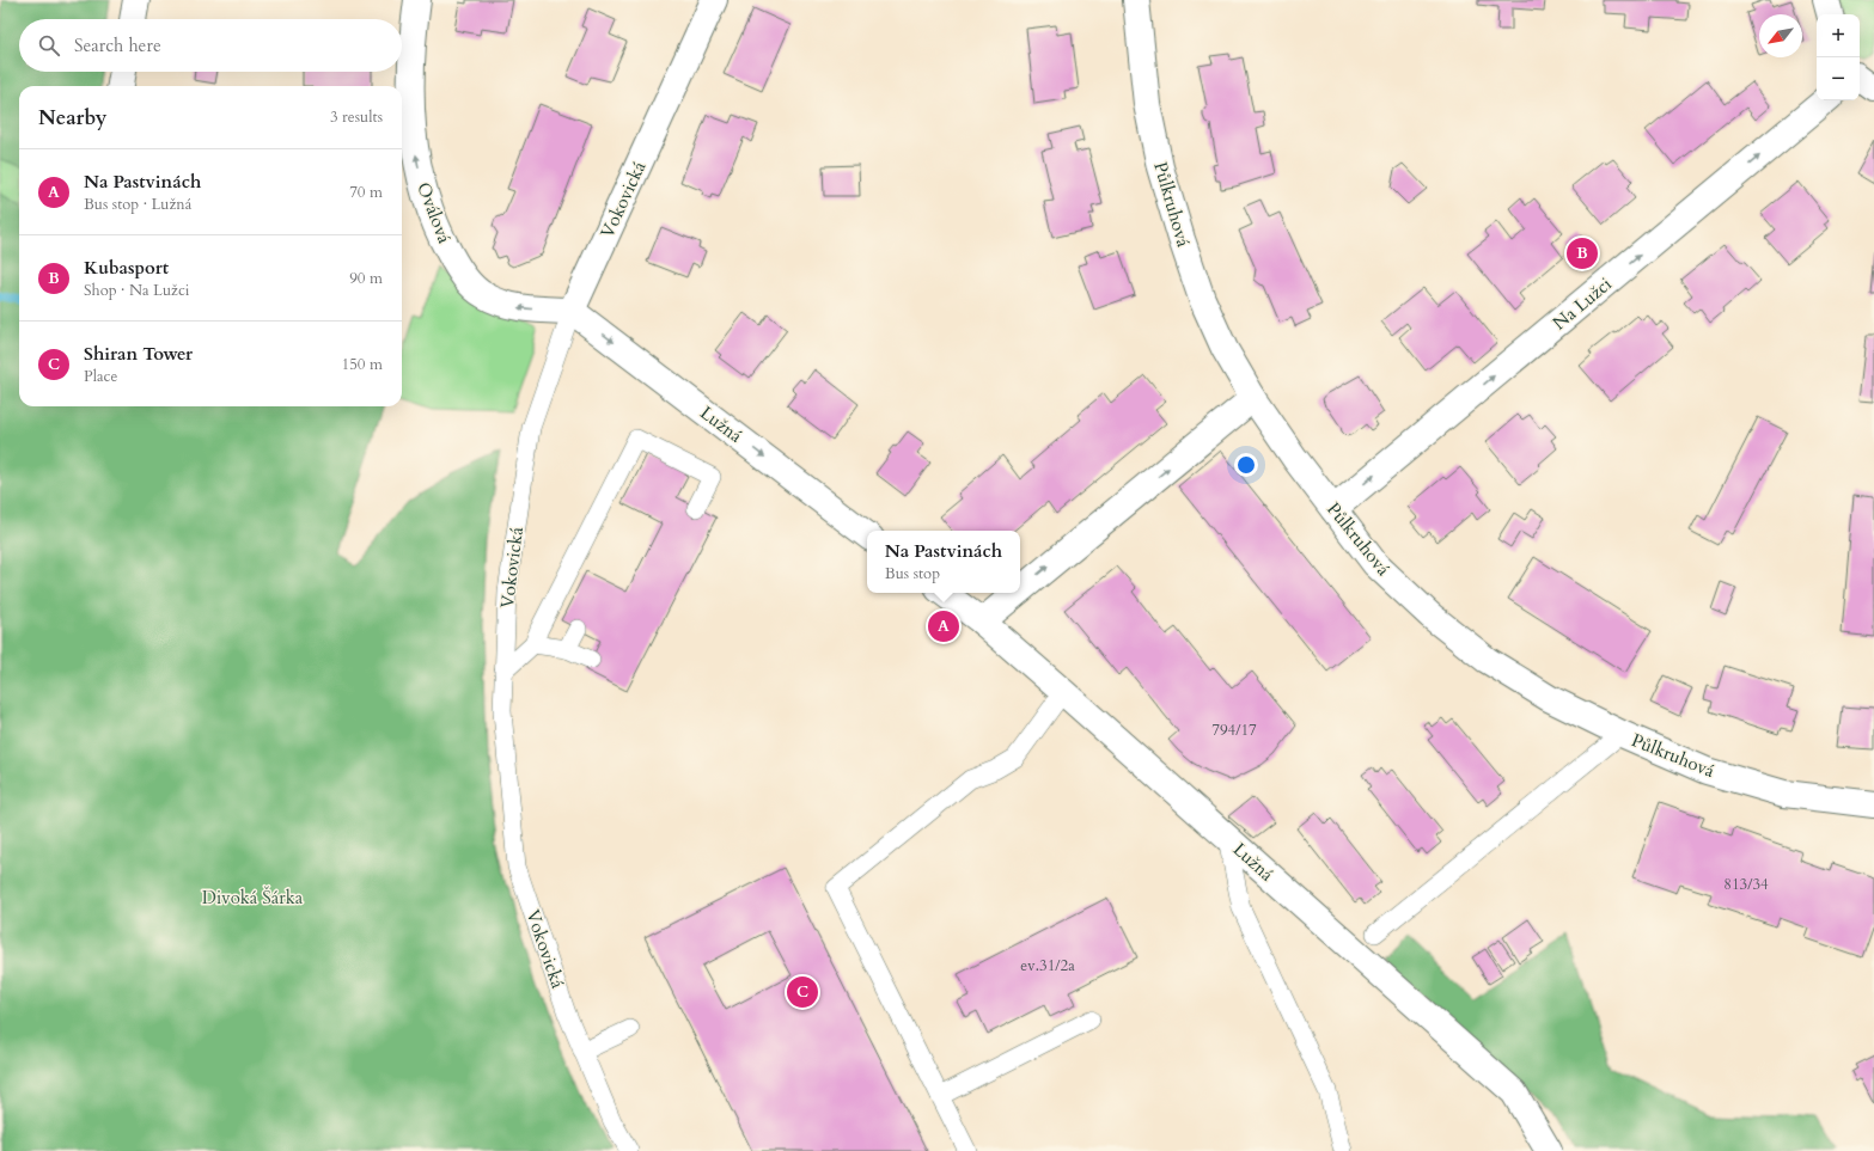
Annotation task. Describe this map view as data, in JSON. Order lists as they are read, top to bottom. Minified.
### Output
{"streets":{"street":["Vokovická","Půlkruhová","Oválová","Na Lužci","Lužná"]},"crossings":[["Vokovická","Oválová"],["Vokovická","Lužná"],["Půlkruhová","Na Lužci"],["Oválová","Lužná"]],"one_way":["Oválová","Na Lužci"],"parks":["Divoká Šárka"],"house_numbers":["794/17","813/34","ev.31/2a"],"north":"bottom left","page":{"map_buttons":["+","−"],"search":"Search here","heading":["Nearby","3 results"],"list":[{"mark":"A","name":"Na Pastvinách","note":"Bus stop · Lužná","value":"70 m"},{"mark":"B","name":"Kubasport","note":"Shop · Na Lužci","value":"90 m"},{"mark":"C","name":"Shiran Tower","note":"Place","value":"150 m"}],"pins":["B","A","C"],"popup":["Na Pastvinách","Bus stop"]}}
